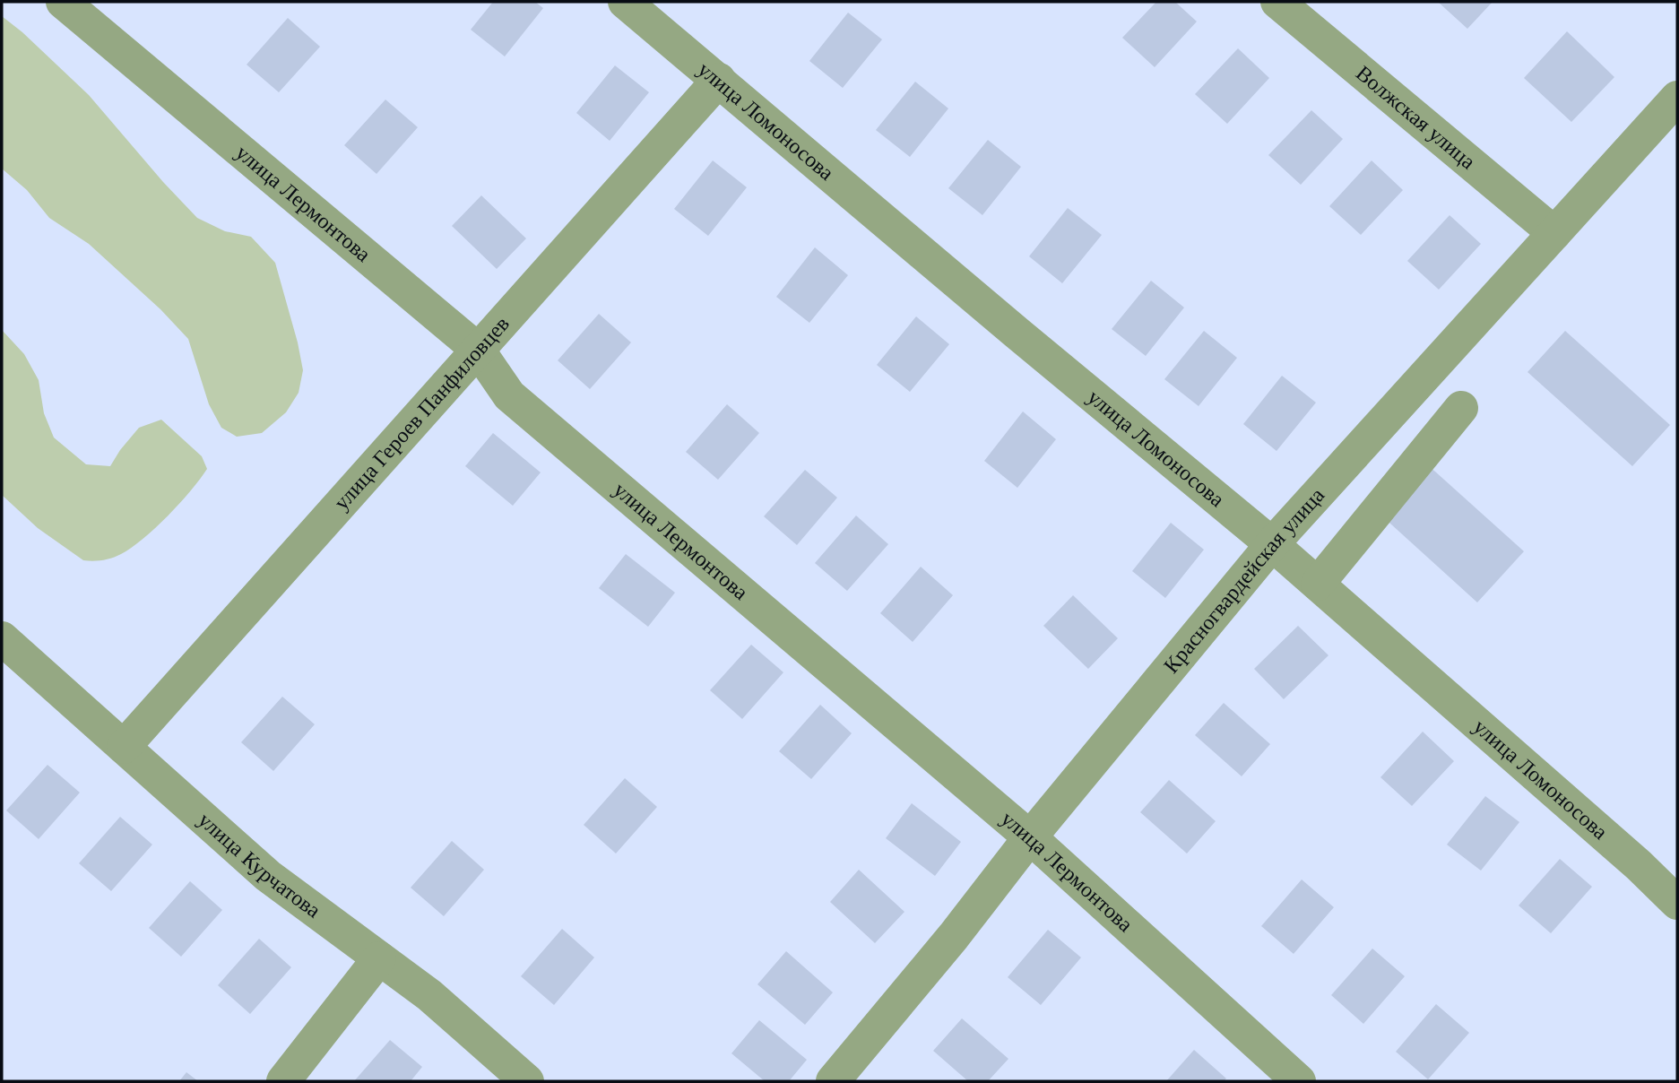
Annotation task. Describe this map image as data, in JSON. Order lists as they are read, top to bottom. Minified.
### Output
{"streets":{"street":["Волжская улица","улица Ломоносова","улица Лермонтова","улица Героев Панфиловцев","Красногвардейская улица","улица Курчатова"]},"crossings":[["Волжская улица","Красногвардейская улица"],["улица Ломоносова","улица Героев Панфиловцев"],["улица Ломоносова","Красногвардейская улица"],["улица Лермонтова","улица Героев Панфиловцев"],["улица Лермонтова","Красногвардейская улица"],["улица Героев Панфиловцев","улица Курчатова"]]}
